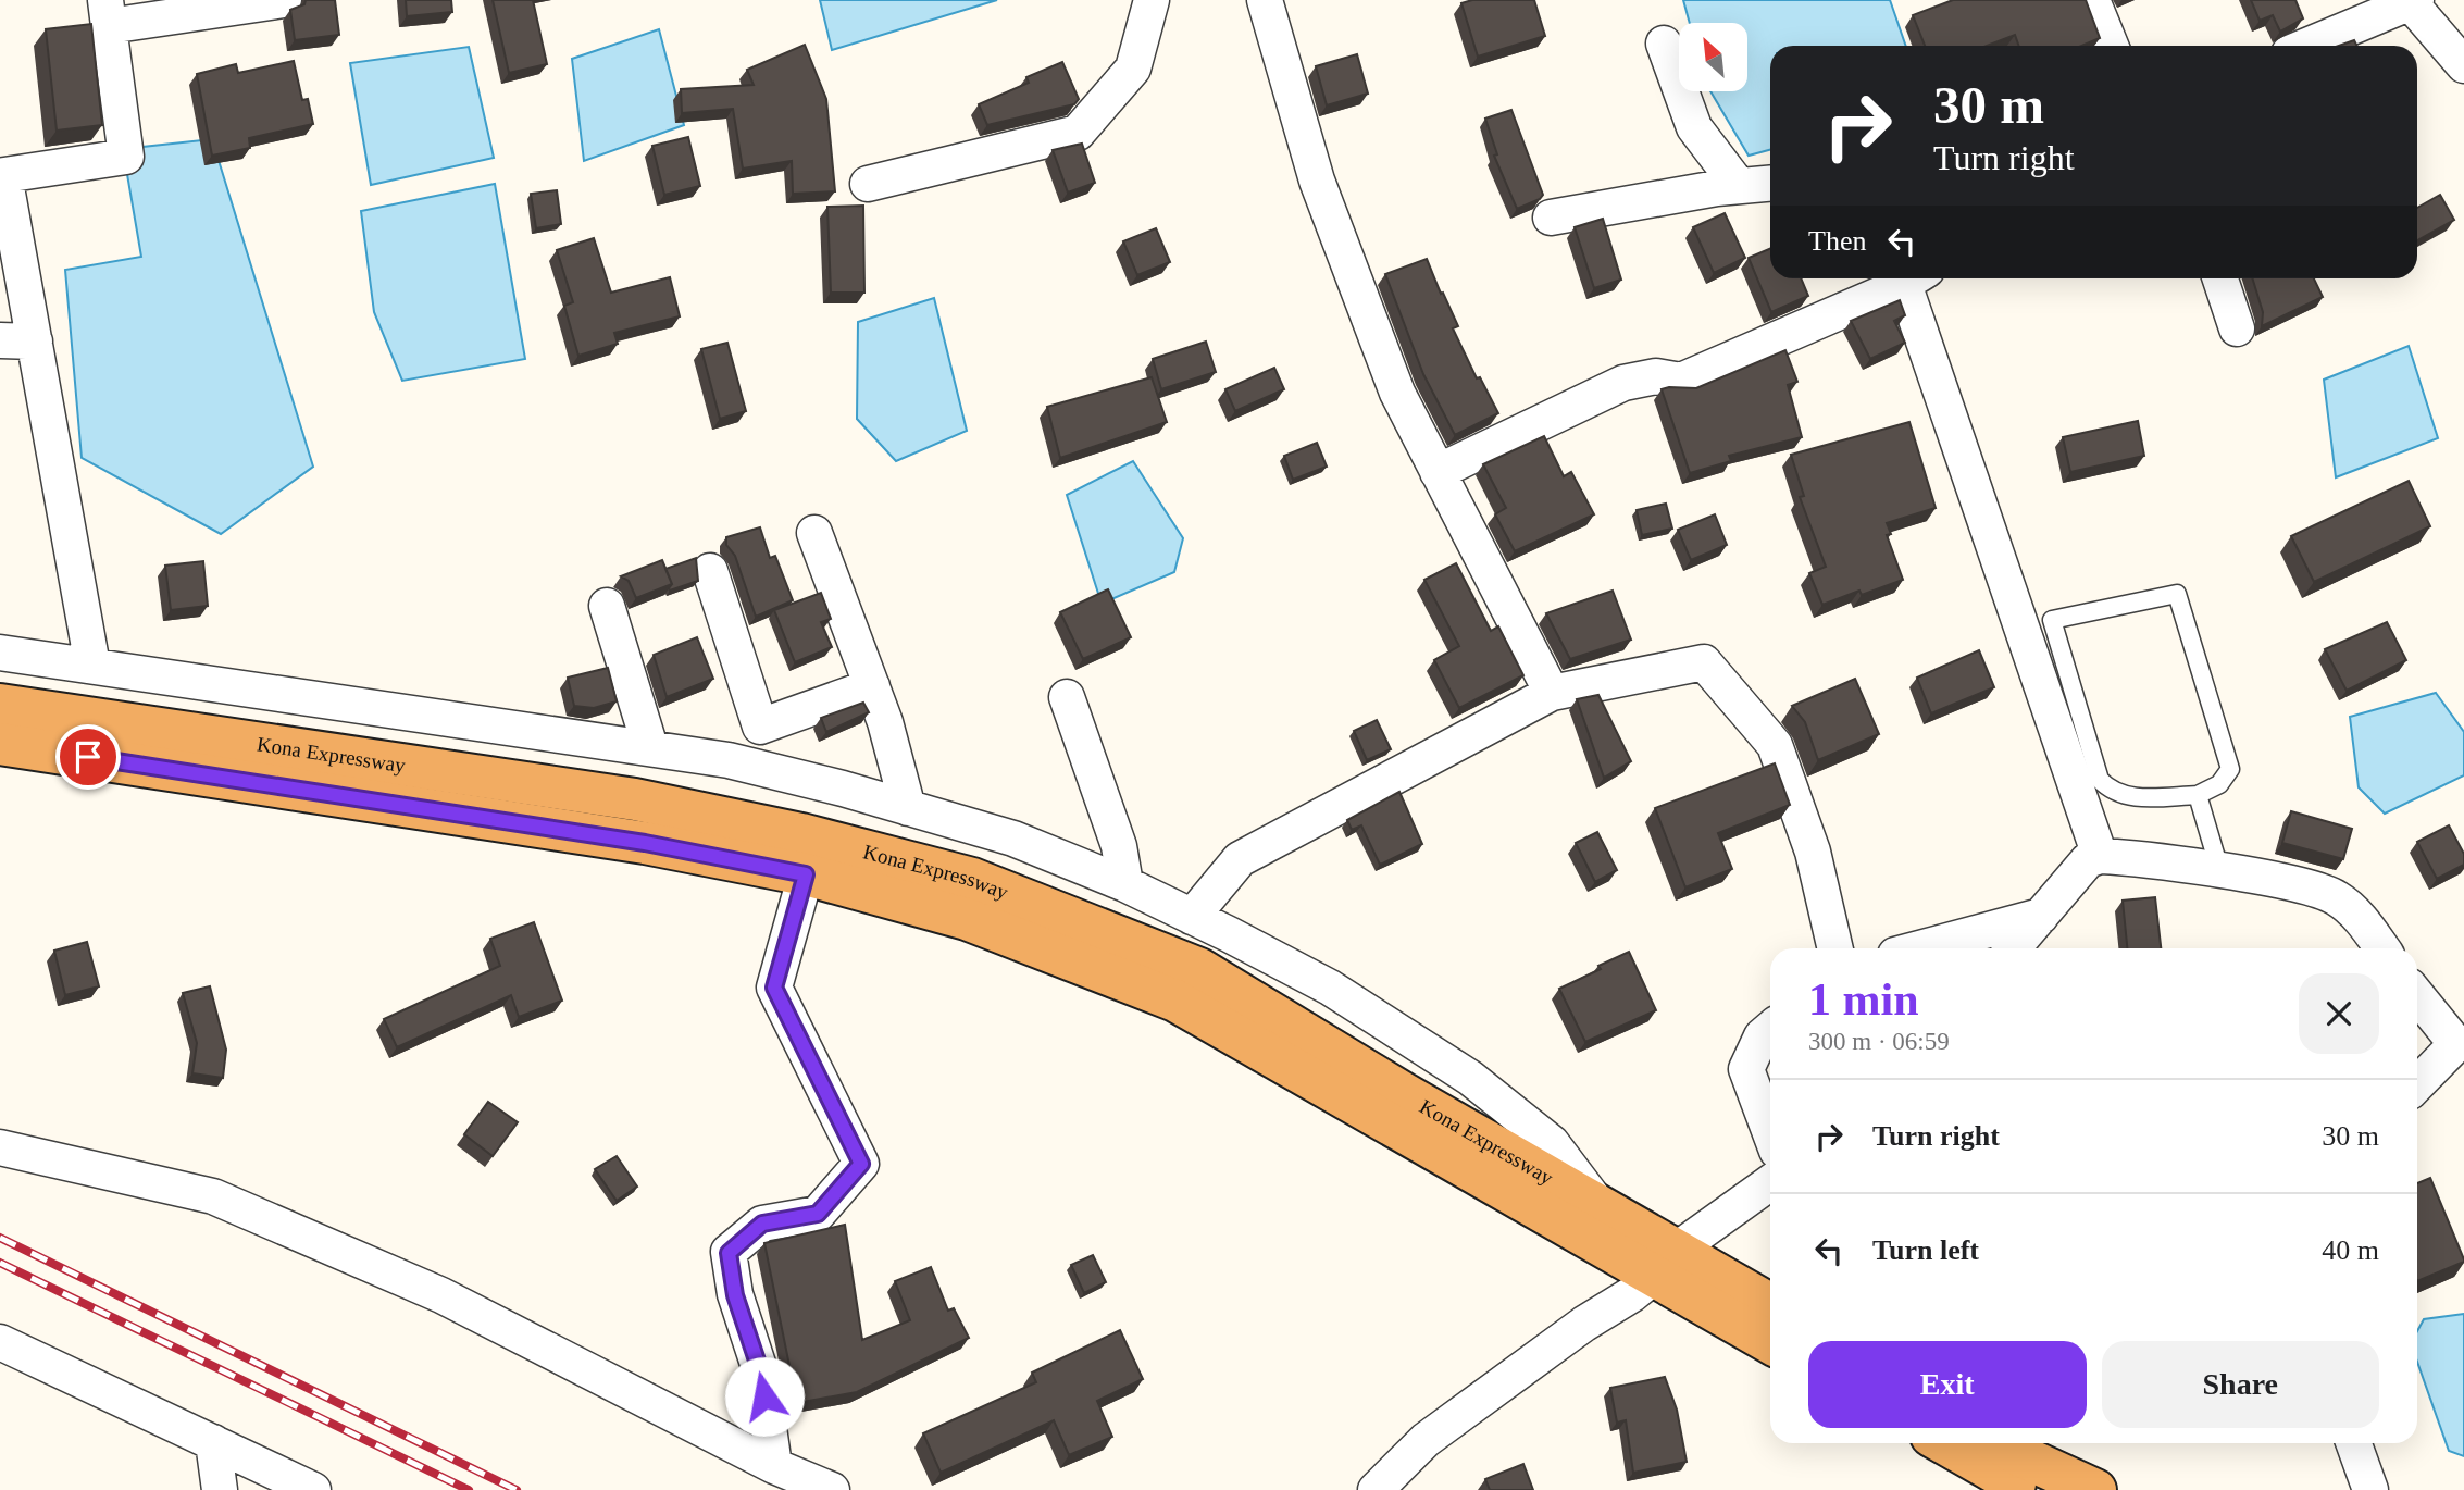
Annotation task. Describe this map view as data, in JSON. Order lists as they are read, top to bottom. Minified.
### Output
{"streets":{"highway":["Kona Expressway"]},"north":"top left","page":{"turn":["30 m","Turn right"],"then":"Then","heading":["1 min","300 m · 06:59"],"list":[{"name":"Turn right","value":"30 m"},{"name":"Turn left","value":"40 m"}],"buttons":["Exit","Share"]}}
